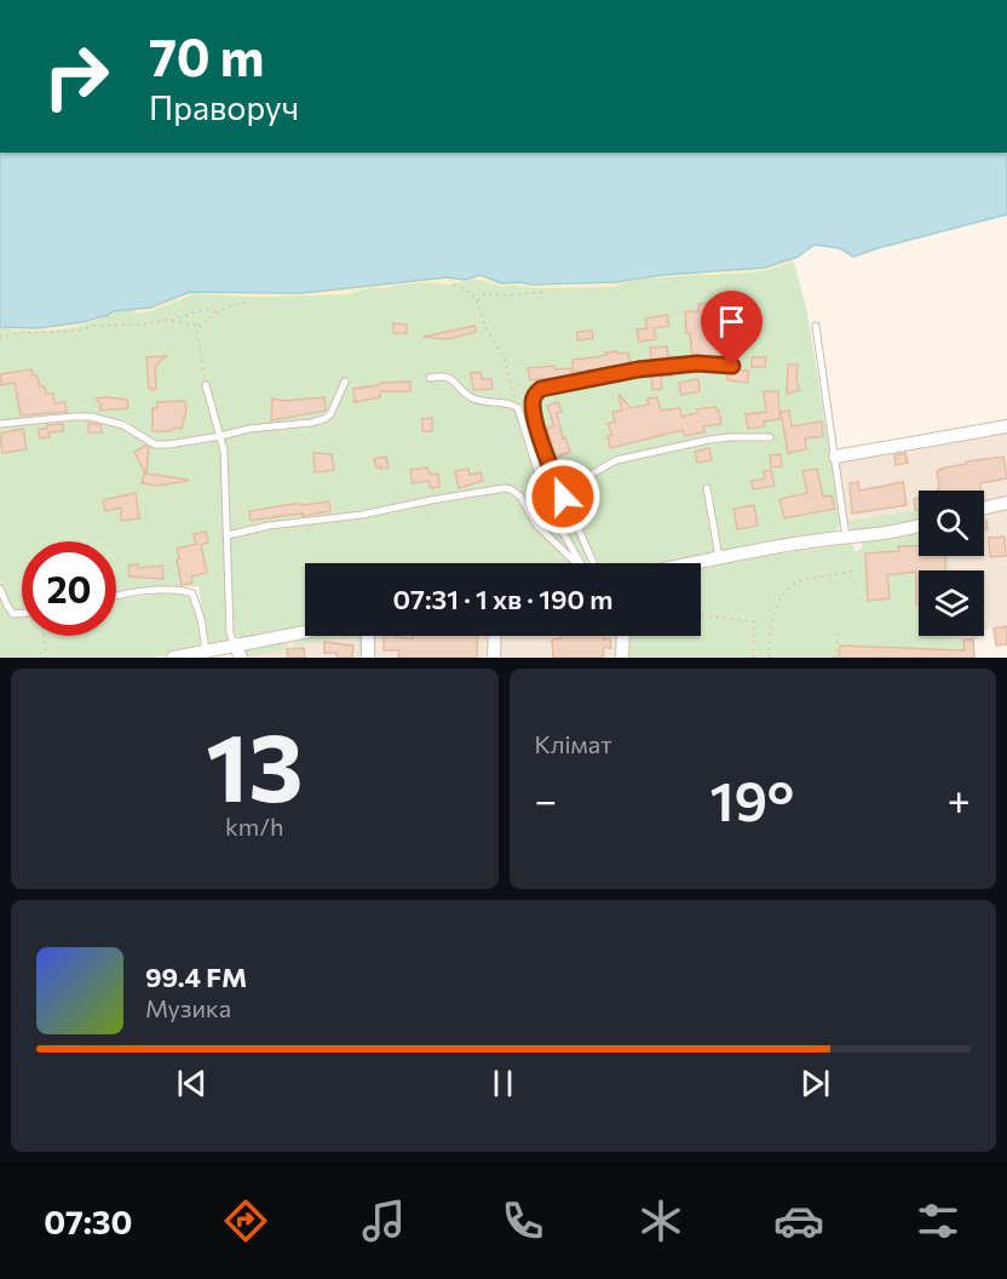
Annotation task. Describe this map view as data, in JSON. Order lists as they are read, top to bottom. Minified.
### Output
{"page":{"turn":["70 m","Праворуч"],"limit":"20","trip":"07:31 · 1 хв · 190 m","tile":[["13","km/h"],"Клімат"],"heat":["−","19°","+"],"song":["99.4 FM","Музика"],"tabs":"07:30"}}
